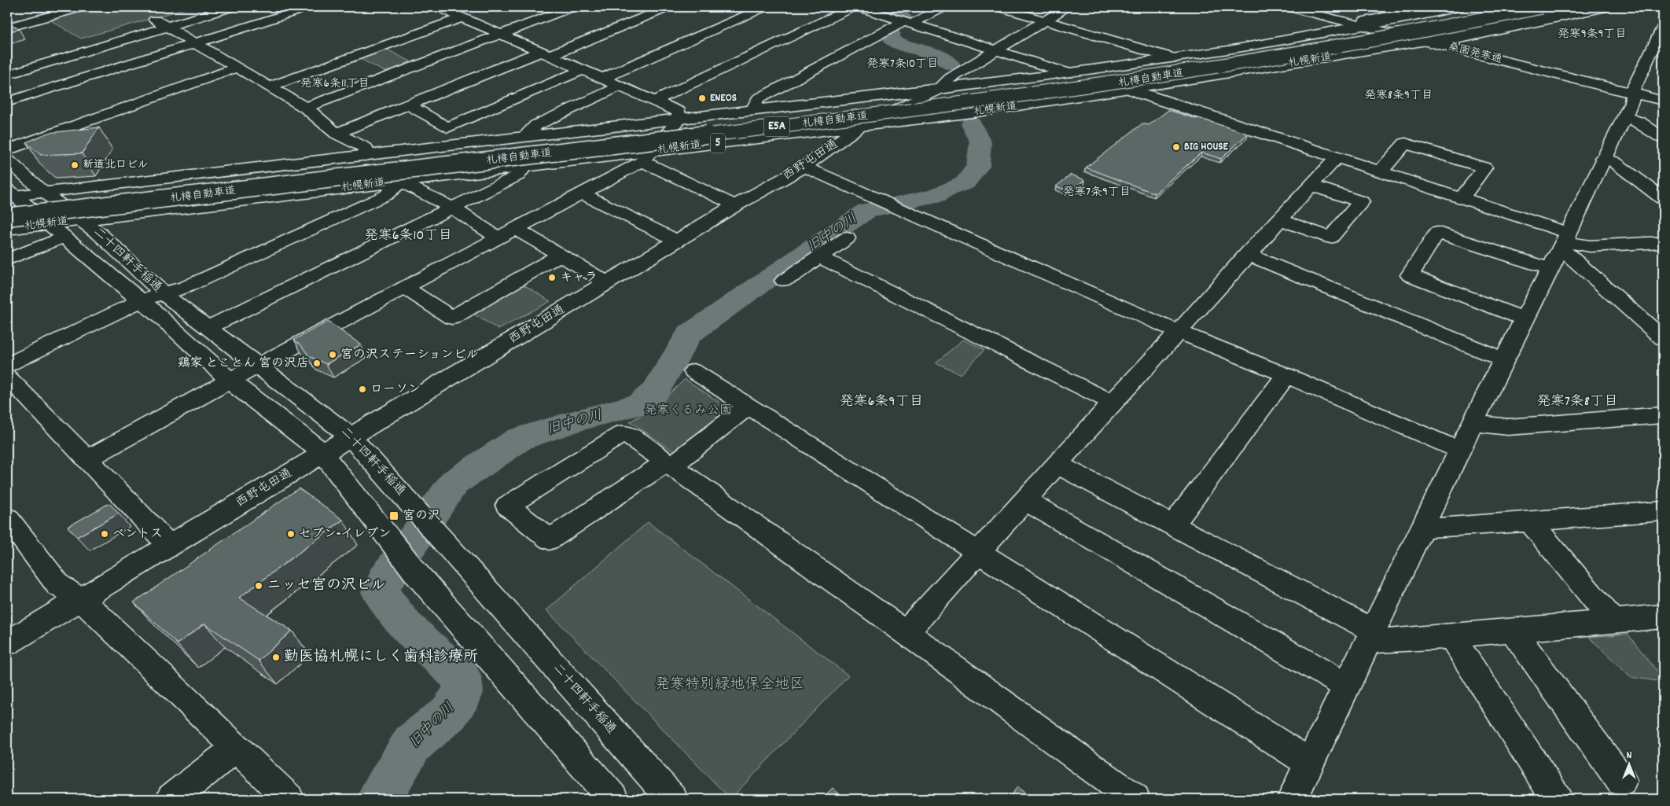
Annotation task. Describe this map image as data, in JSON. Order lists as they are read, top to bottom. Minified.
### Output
{"streets":{"main road":["桑園発寒通","札幌新道","札樽自動車道","E5A","5","西野屯田通","二十四軒手稲通"]},"crossings":[["桑園発寒通","札幌新道"],["札幌新道","札樽自動車道"],["札幌新道","西野屯田通"],["札幌新道","二十四軒手稲通"],["札樽自動車道","二十四軒手稲通"],["西野屯田通","二十四軒手稲通"]],"districts":["発寒9条9丁目","発寒7条10丁目","発寒6条11丁目","発寒8条9丁目","発寒7条9丁目","発寒6条10丁目","発寒6条9丁目","発寒7条8丁目"],"water":["旧中の川"],"parks":["発寒くるみ公園","発寒特別緑地保全地区"],"places":{"other":["ENEOS","BIG HOUSE","新道北口ビル","キャラ","宮の沢ステーションビル","鶏家 とことん 宮の沢店","ローソン","ベントス","セブン-イレブン","ニッセ宮の沢ビル","勤医協札幌にしく歯科診療所"],"transit":["宮の沢"]},"north":"top"}
